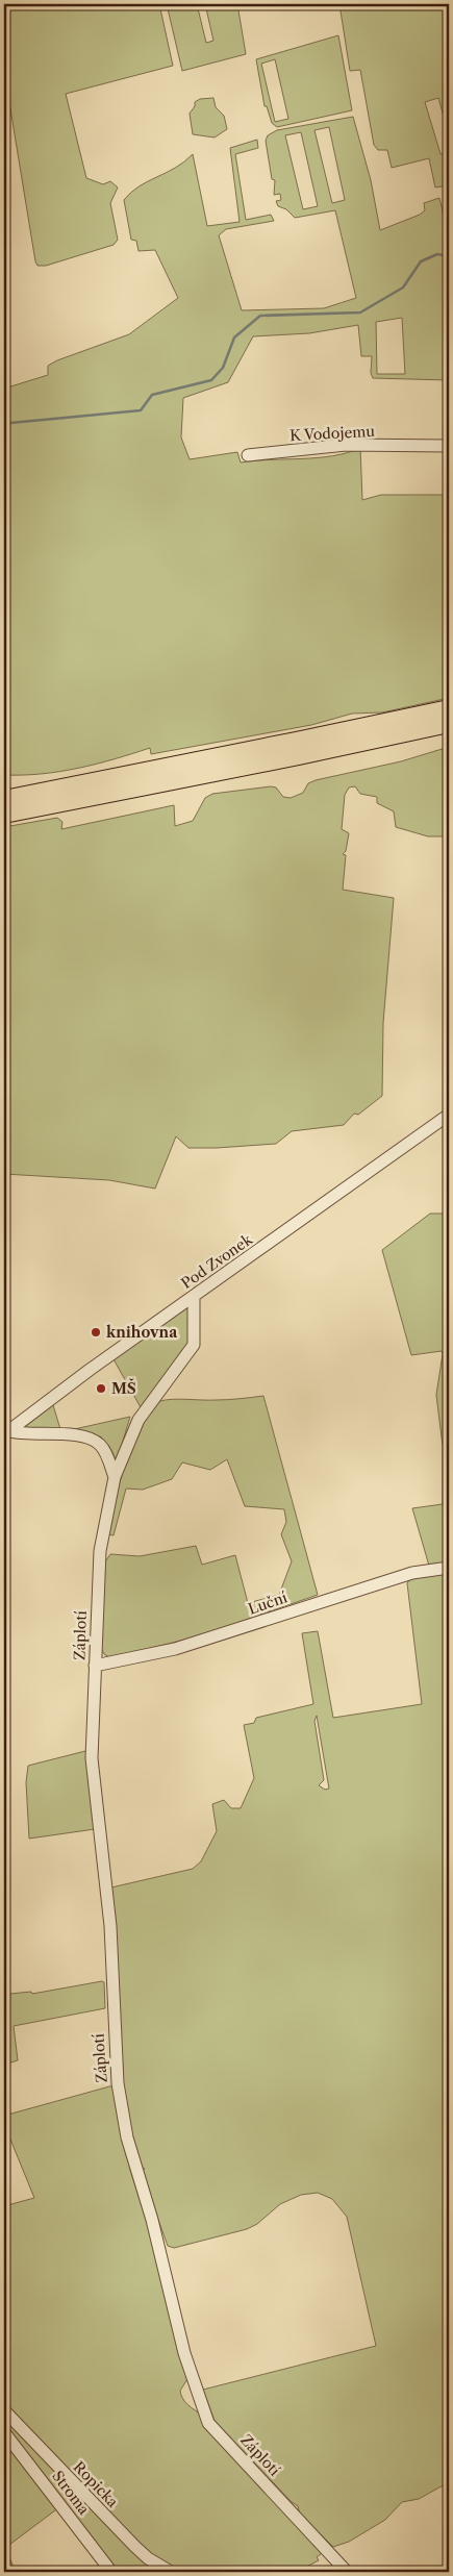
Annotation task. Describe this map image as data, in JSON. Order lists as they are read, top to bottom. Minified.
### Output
{"streets":{"street":["K Vodojemu","Pod Zvonek","Luční","Záplotí","Ropicka","Stroma"]},"crossings":[["Pod Zvonek","Záplotí"],["Luční","Záplotí"]],"places":["knihovna","MŠ"]}
